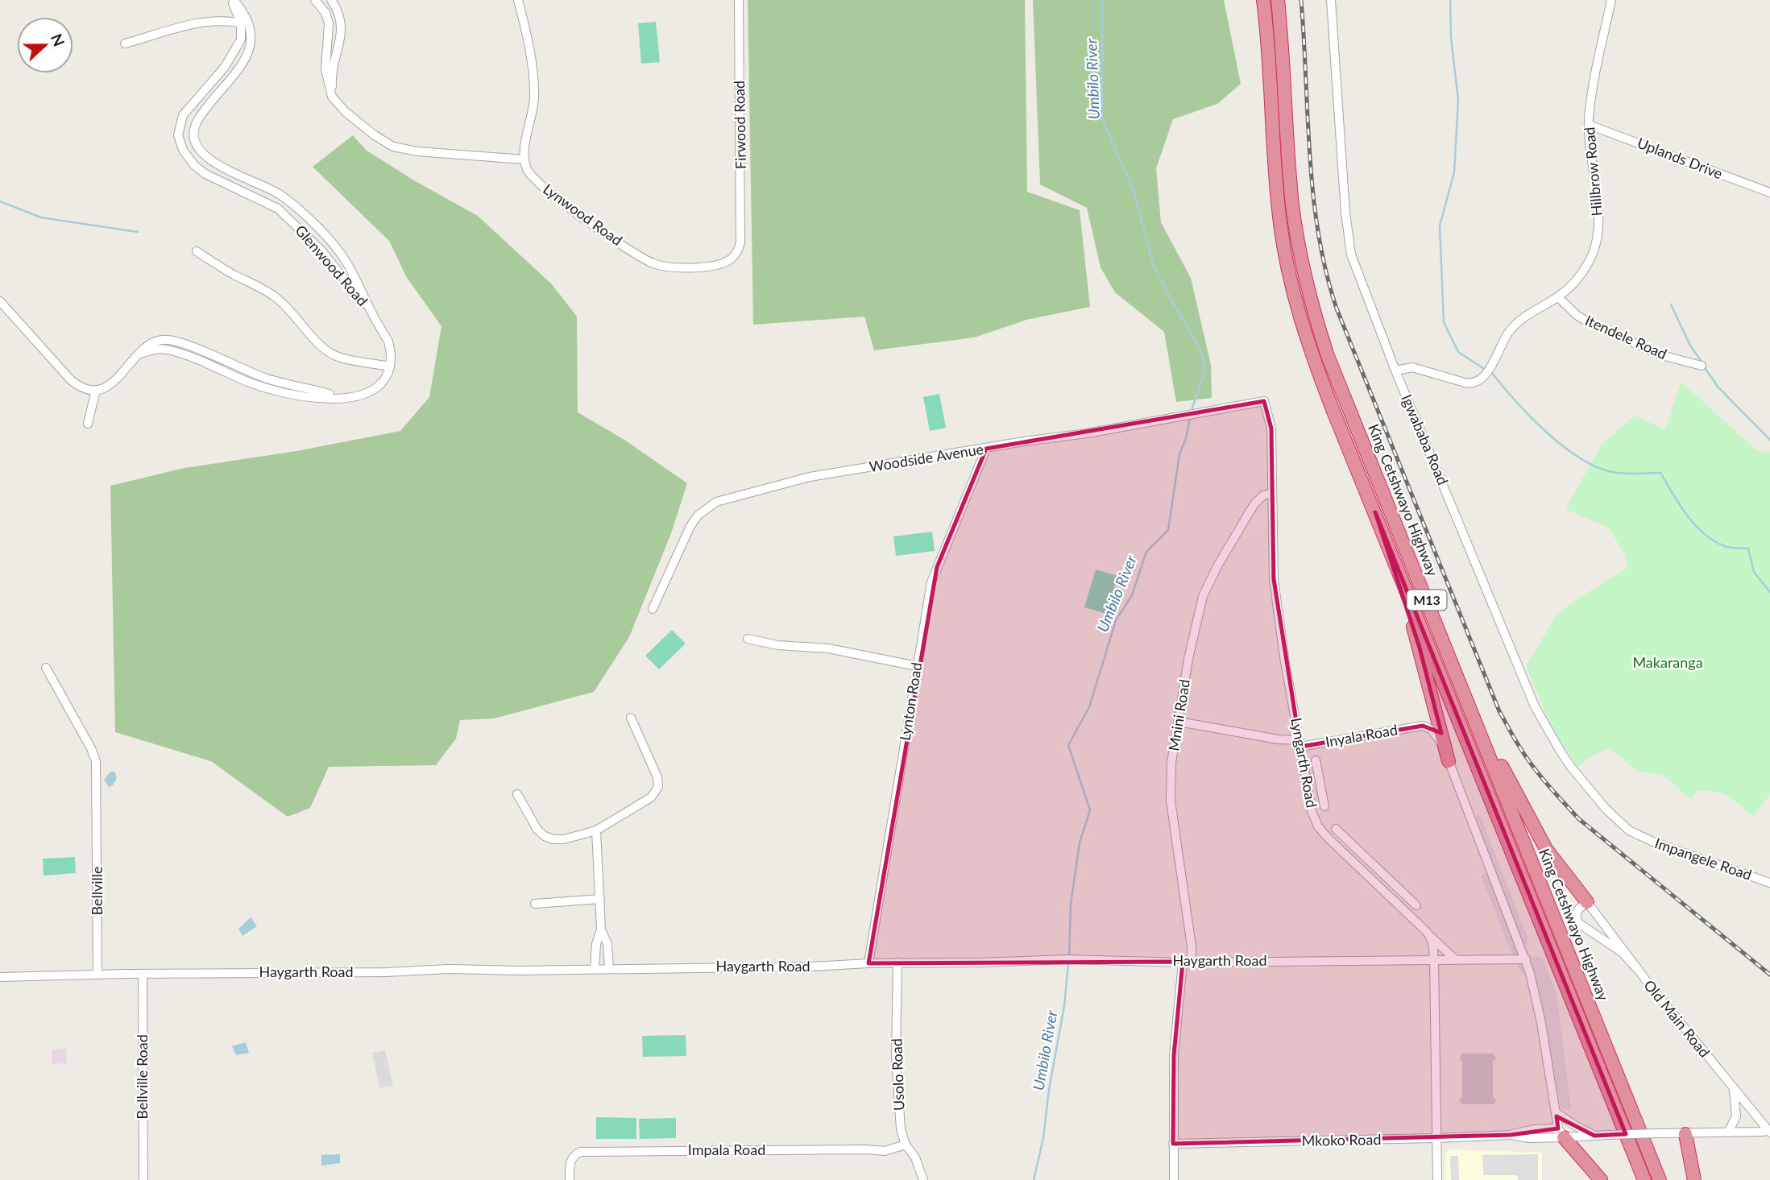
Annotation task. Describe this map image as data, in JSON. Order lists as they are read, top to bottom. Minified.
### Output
{"streets":{"highway":["King Cetshwayo Highway","M13"],"street":["Firwood Road","Uplands Drive","Hillbrow Road","Lynwood Road","Glenwood Road","Itendele Road","Igwababa Road","Woodside Avenue","Lynton Road","Mnini Road","Inyala Road","Lyngarth Road","Impangele Road","Bellville","Haygarth Road","Old Main Road","Usolo Road","Bellville Road","Mkoko Road","Impala Road"]},"crossings":[["Firwood Road","Lynwood Road"],["Uplands Drive","Hillbrow Road"],["Hillbrow Road","Itendele Road"],["Hillbrow Road","Igwababa Road"],["Igwababa Road","Impangele Road"],["Woodside Avenue","Lynton Road"],["Woodside Avenue","Lyngarth Road"],["Lynton Road","Haygarth Road"],["Mnini Road","Inyala Road"],["Mnini Road","Lyngarth Road"],["Mnini Road","Haygarth Road"],["Mnini Road","Mkoko Road"],["Inyala Road","Lyngarth Road"],["Lyngarth Road","Haygarth Road"],["Bellville","Haygarth Road"],["Haygarth Road","Usolo Road"],["Haygarth Road","Bellville Road"],["Old Main Road","Mkoko Road"],["Usolo Road","Impala Road"]],"water":["Umbilo River"],"parks":["Makaranga"],"north":"right"}
